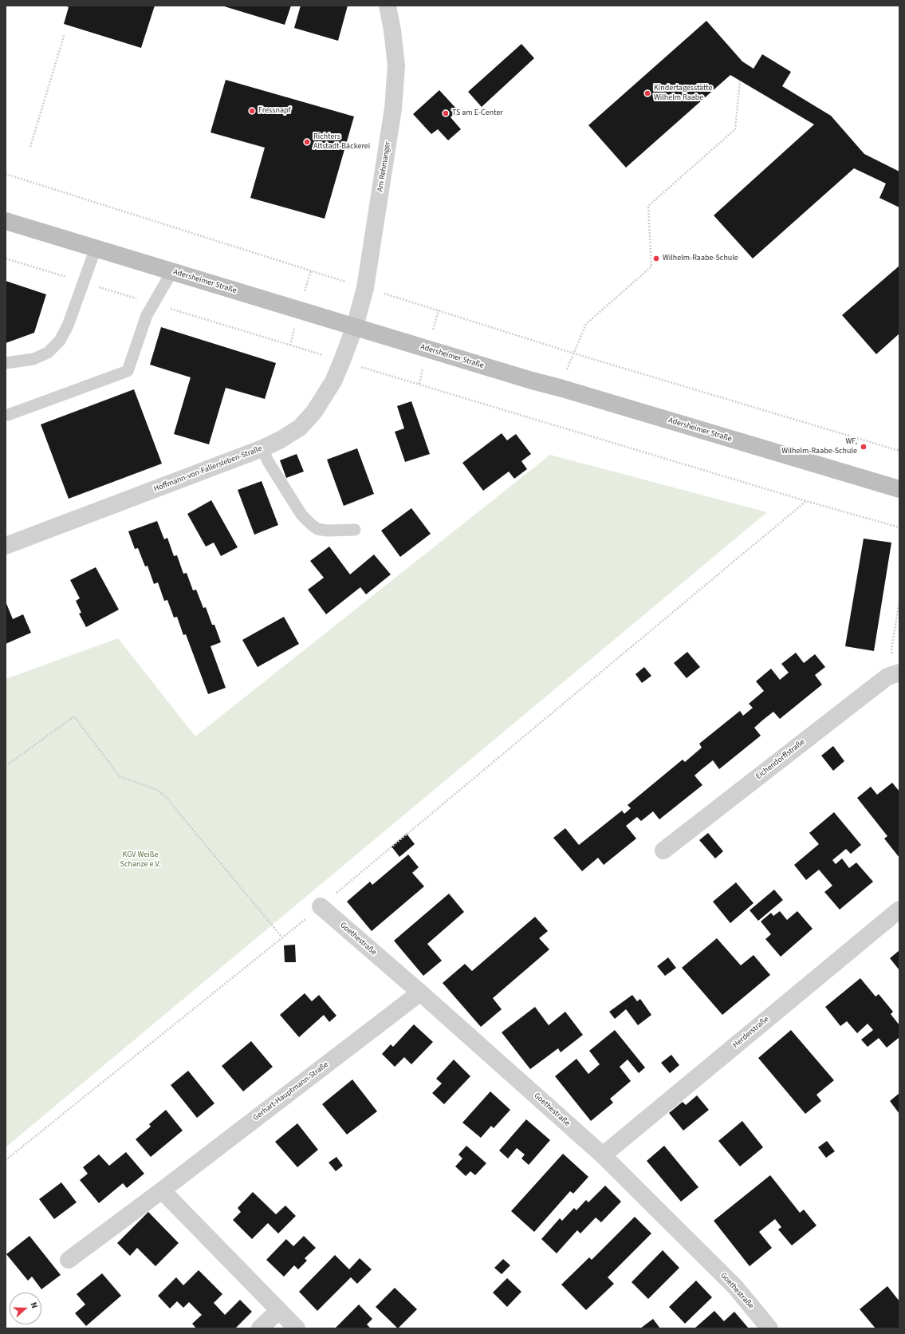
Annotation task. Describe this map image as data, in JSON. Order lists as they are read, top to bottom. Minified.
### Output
{"streets":{"main road":["Adersheimer Straße"],"street":["Am Rehmanger","Hoffmann-von-Fallersleben-Straße","Eichendorffstraße","Goethestraße","Herderstraße","Gerhart-Hauptmann-Straße"]},"crossings":[["Am Rehmanger","Adersheimer Straße"],["Am Rehmanger","Hoffmann-von-Fallersleben-Straße"],["Adersheimer Straße","Hoffmann-von-Fallersleben-Straße"],["Goethestraße","Herderstraße"],["Goethestraße","Gerhart-Hauptmann-Straße"]],"parks":["KGV Weiße Schanze e.V."],"places":["Kindertagesstätte Wilhelm Raabe","Fressnapf","TS am E-Center","Richters Altstadt-Bäckerei","Wilhelm-Raabe-Schule","WF, Wilhelm-Raabe-Schule"],"north":"right"}
